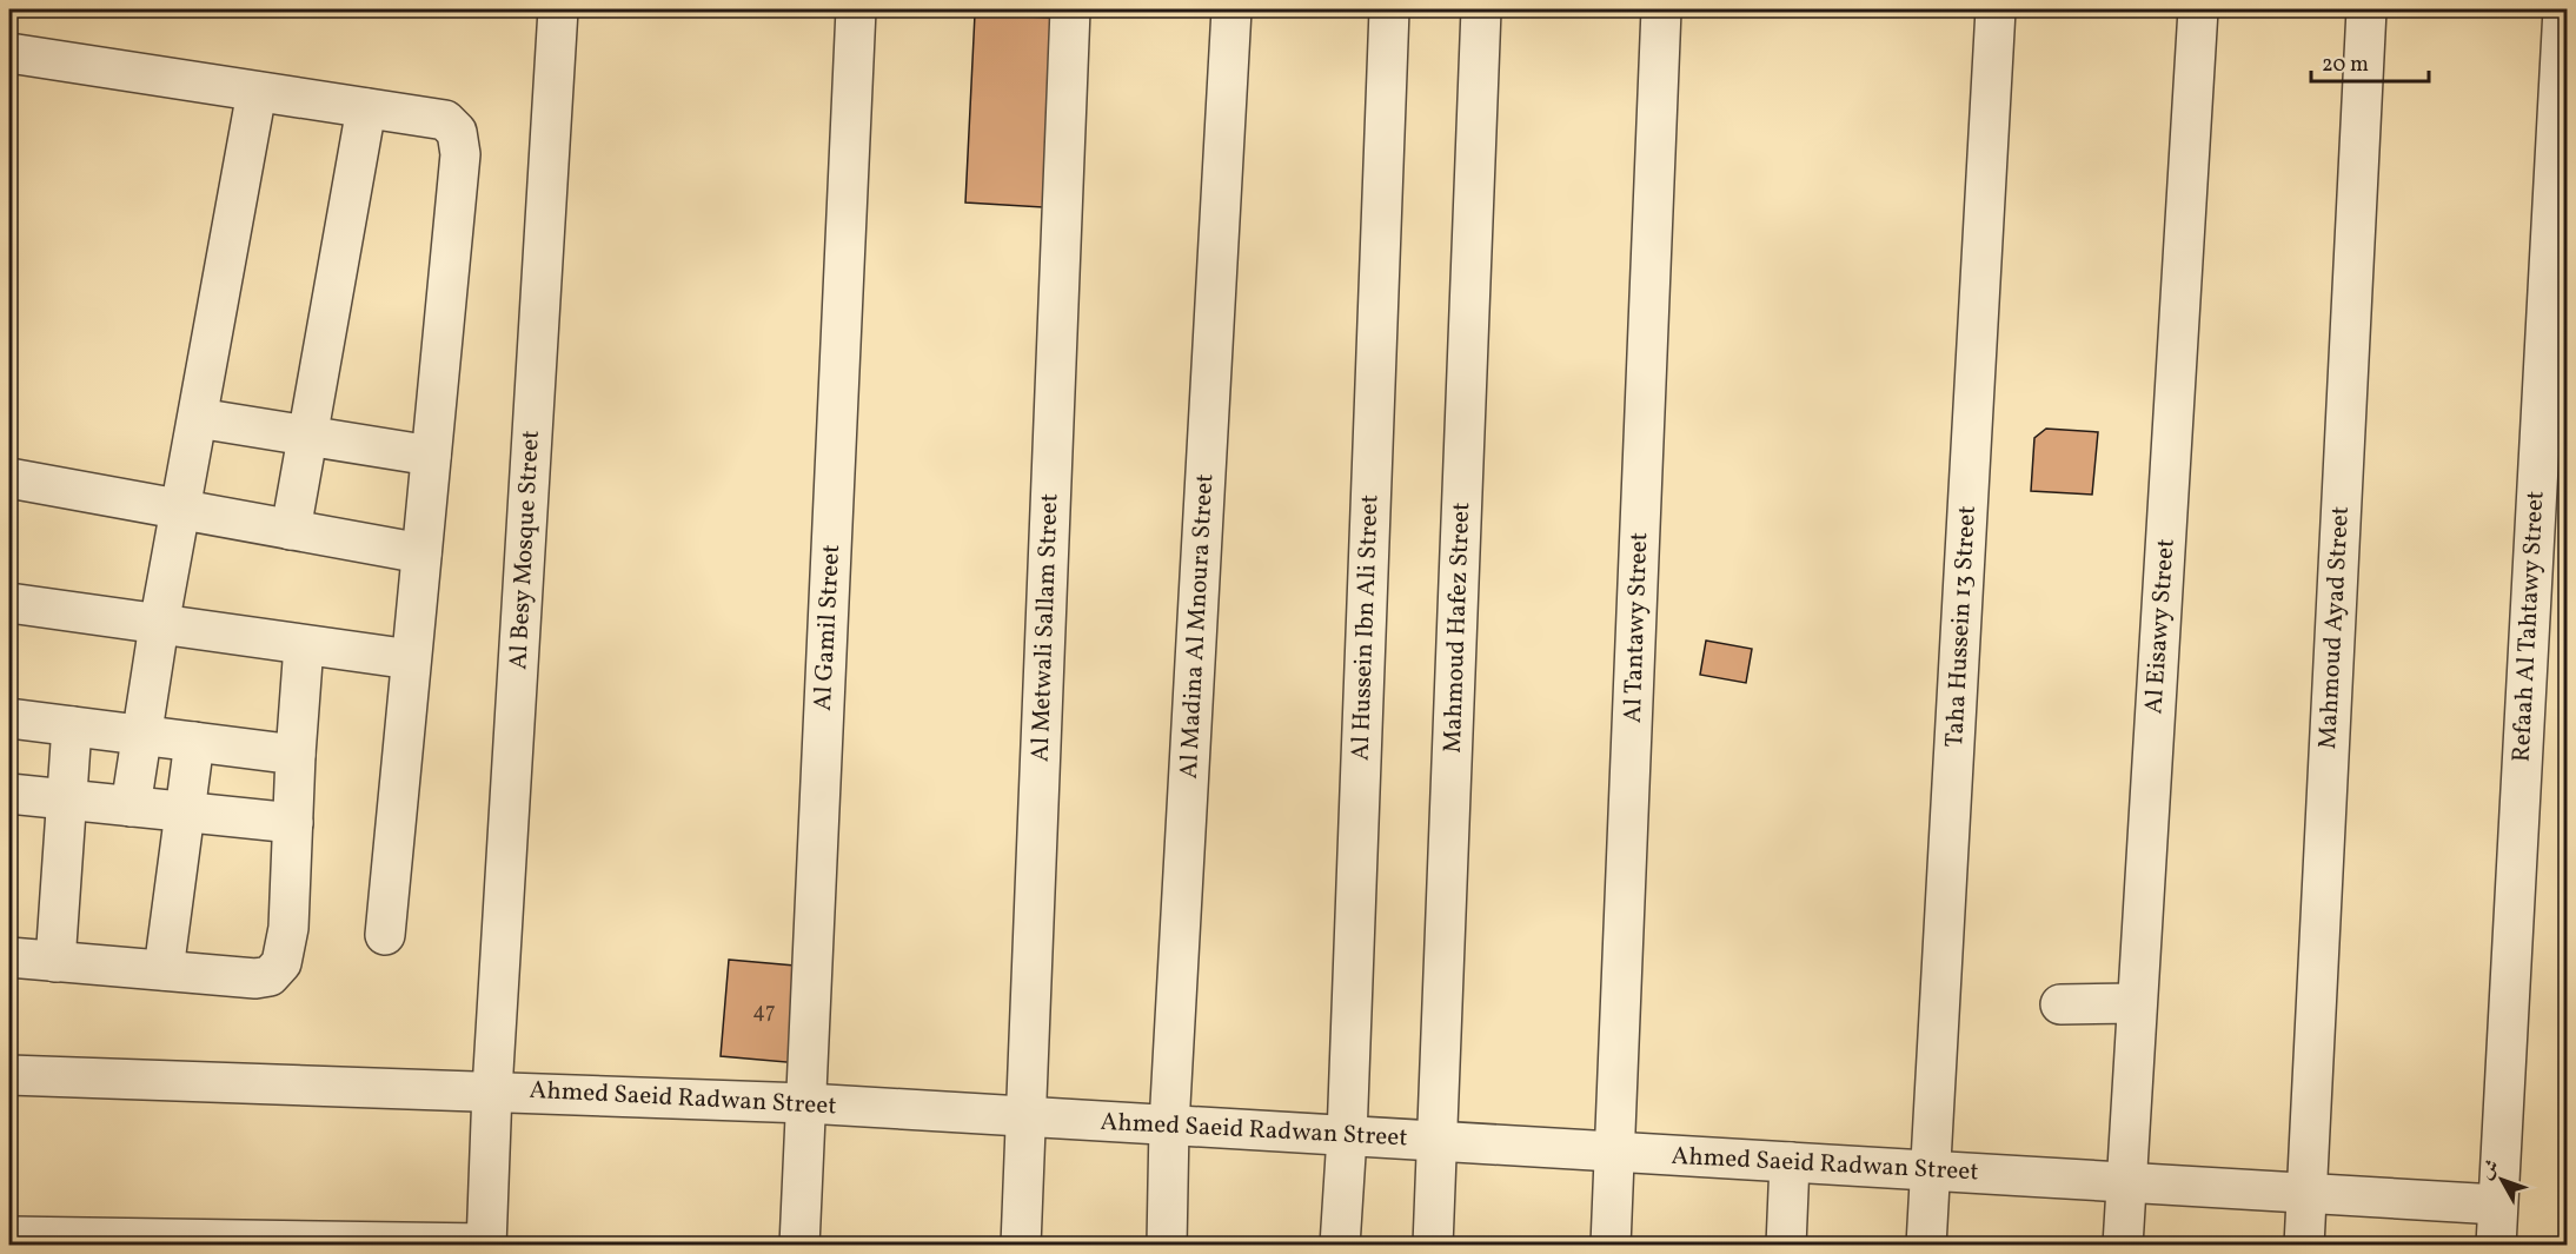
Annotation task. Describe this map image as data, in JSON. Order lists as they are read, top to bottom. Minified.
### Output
{"streets":{"street":["Al Besy Mosque Street","Al Madina Al Mnoura Street","Taha Hussein 13 Street","Al Eisawy Street","Refaah Al Tahtawy Street","Al Gamil Street","Al Metwali Sallam Street","Al Hussein Ibn Ali Street","Mahmoud Hafez Street","Al Tantawy Street","Mahmoud Ayad Street","Ahmed Saeid Radwan Street"]},"crossings":[["Al Besy Mosque Street","Ahmed Saeid Radwan Street"],["Al Madina Al Mnoura Street","Ahmed Saeid Radwan Street"],["Taha Hussein 13 Street","Ahmed Saeid Radwan Street"],["Al Eisawy Street","Ahmed Saeid Radwan Street"],["Refaah Al Tahtawy Street","Ahmed Saeid Radwan Street"],["Al Gamil Street","Ahmed Saeid Radwan Street"],["Al Metwali Sallam Street","Ahmed Saeid Radwan Street"],["Al Hussein Ibn Ali Street","Ahmed Saeid Radwan Street"],["Mahmoud Hafez Street","Ahmed Saeid Radwan Street"],["Al Tantawy Street","Ahmed Saeid Radwan Street"],["Mahmoud Ayad Street","Ahmed Saeid Radwan Street"]],"house_numbers":["47"],"scale_bar":"20 m","north":"top left"}
